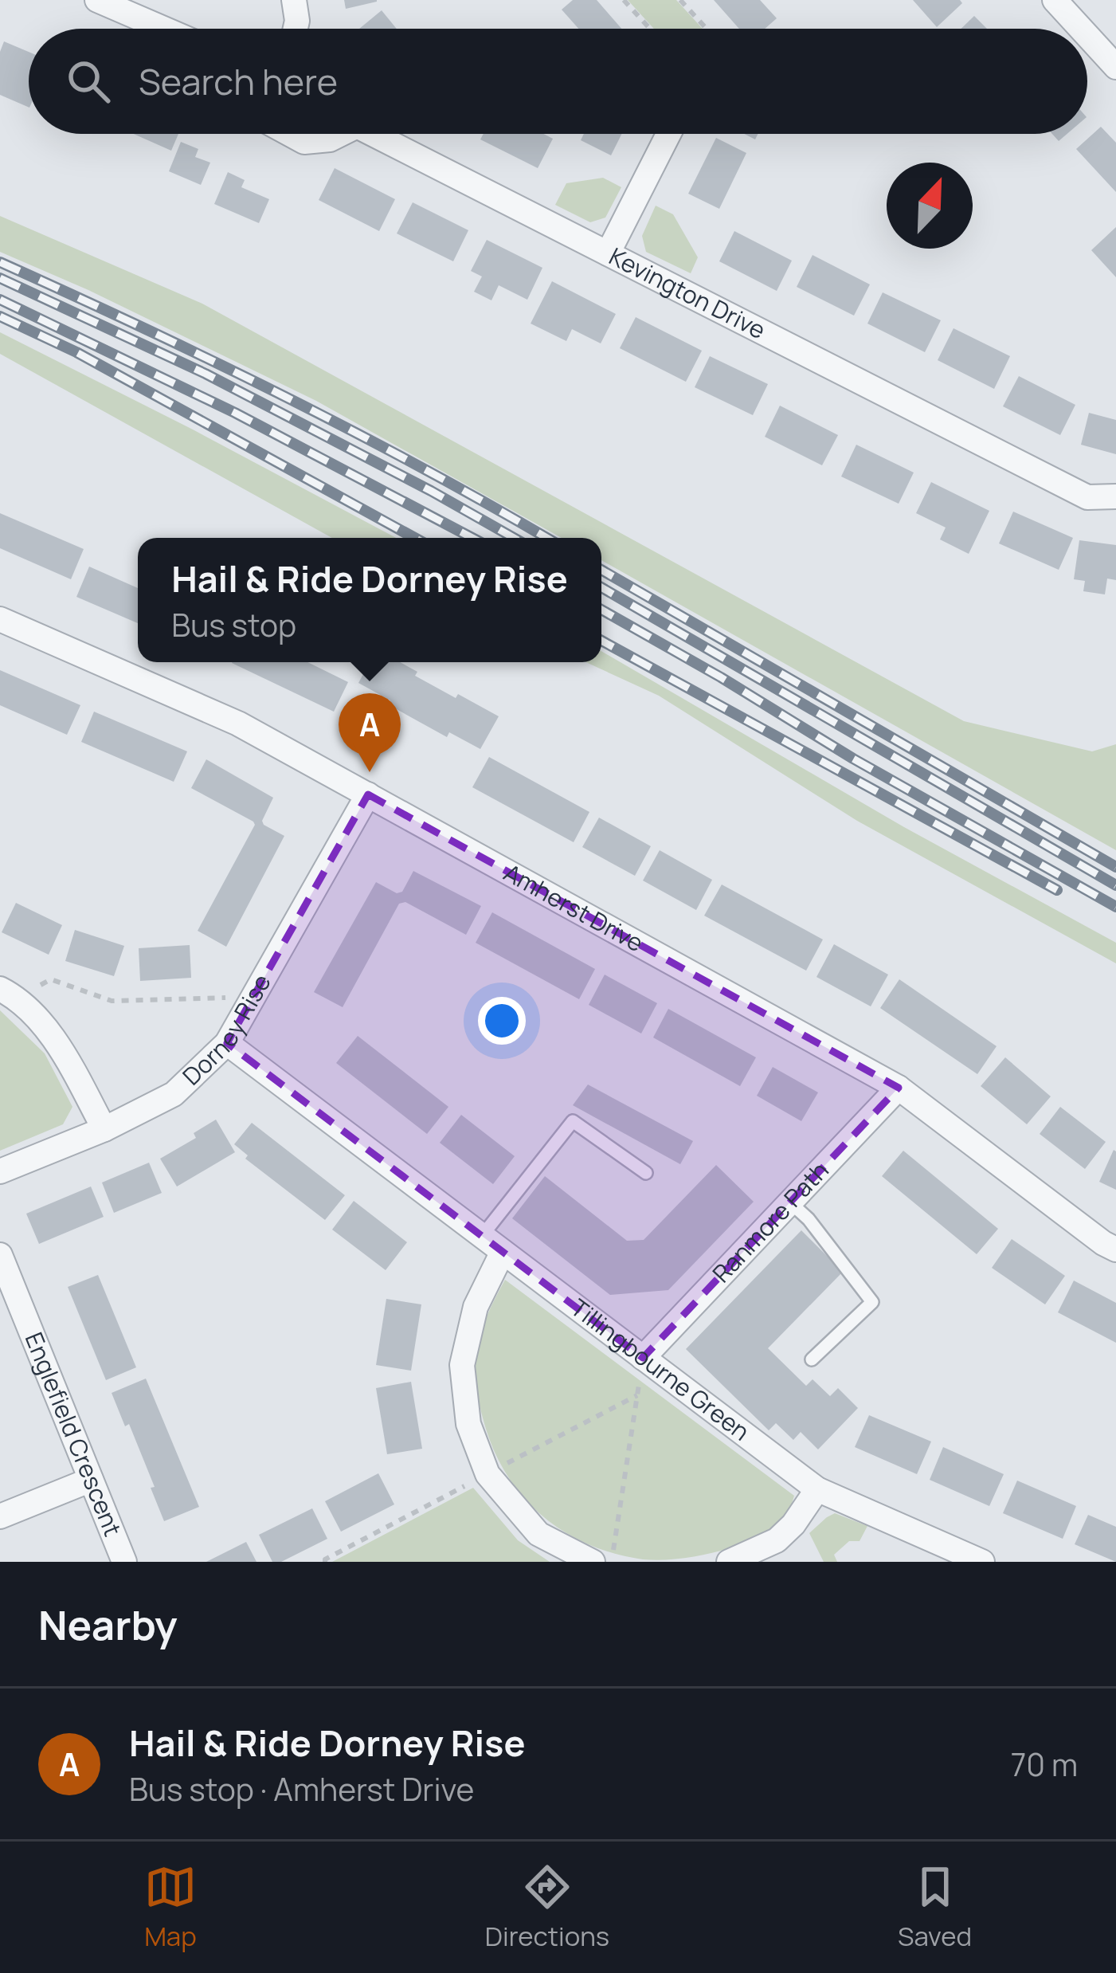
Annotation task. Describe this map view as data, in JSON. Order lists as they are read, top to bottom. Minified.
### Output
{"streets":{"street":["Kevington Drive","Amherst Drive","Dorney Rise","Ranmore Path","Tillingbourne Green","Englefield Crescent"]},"crossings":[["Amherst Drive","Dorney Rise"],["Amherst Drive","Ranmore Path"],["Dorney Rise","Tillingbourne Green"],["Ranmore Path","Tillingbourne Green"]],"north":"top right","page":{"search":"Search here","popup":["Hail & Ride Dorney Rise","Bus stop"],"pins":"A","heading":"Nearby","list":[{"mark":"A","name":"Hail & Ride Dorney Rise","note":"Bus stop · Amherst Drive","value":"70 m"}],"nav":["Map","Directions","Saved"]}}
